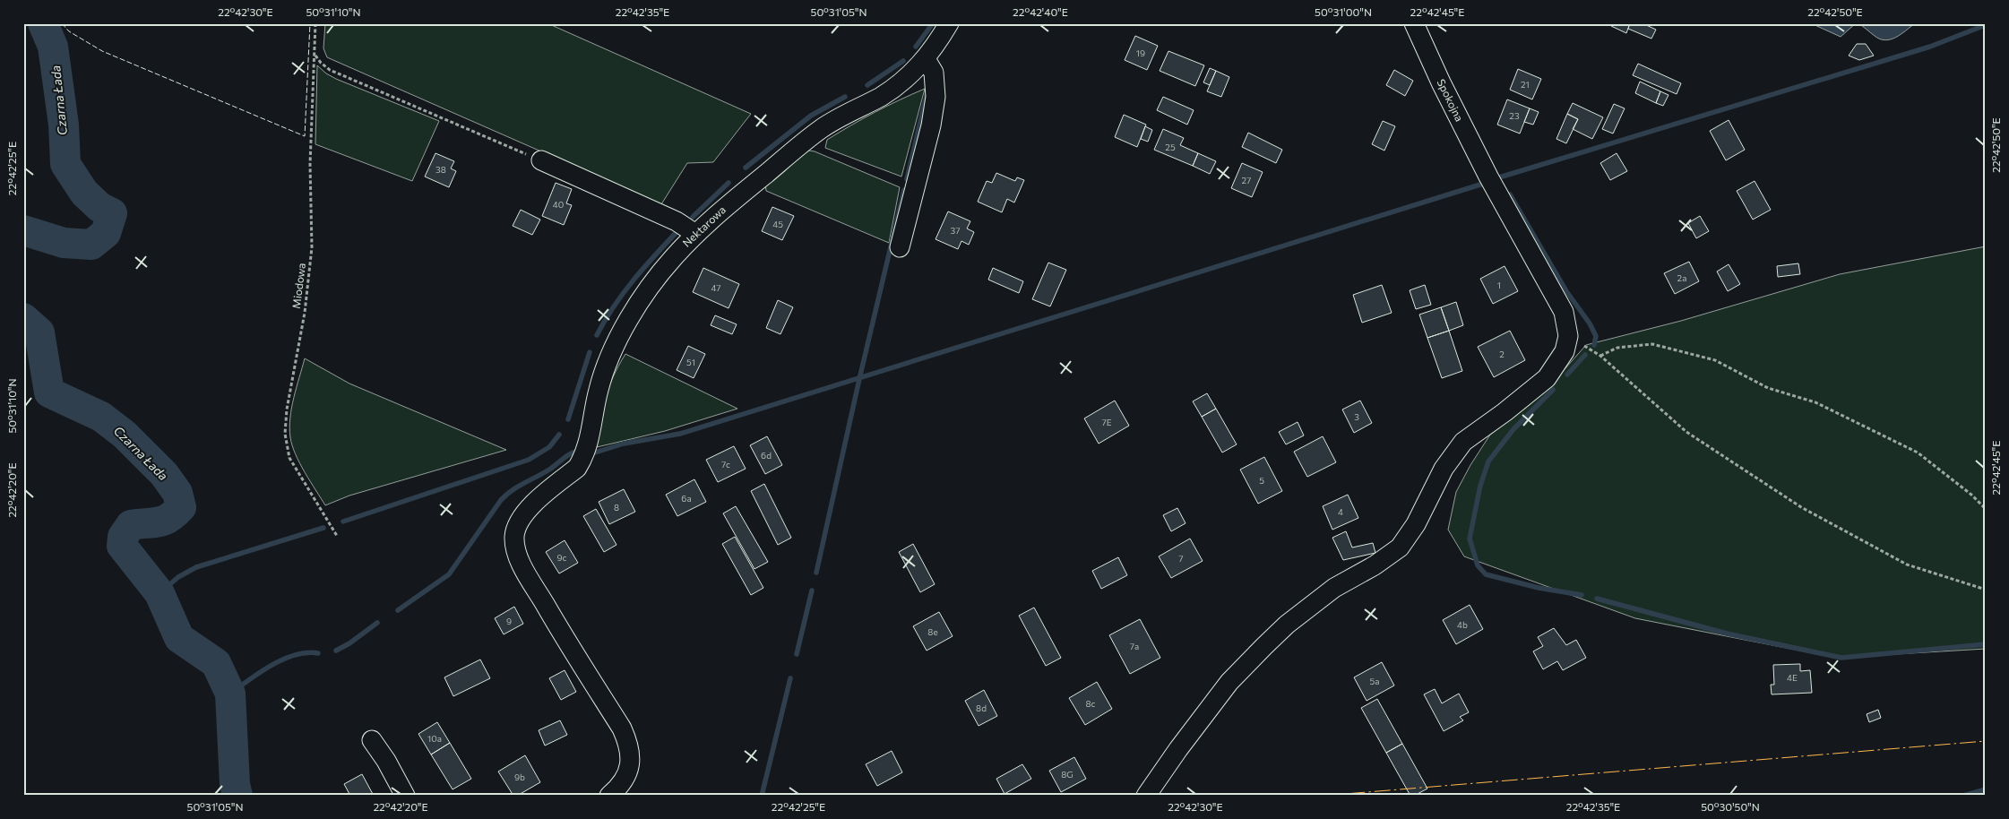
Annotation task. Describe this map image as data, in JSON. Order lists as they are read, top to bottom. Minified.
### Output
{"streets":{"street":["Spokojna","Nektarowa"],"path":["Miodowa"]},"water":["Czarna Łada"],"house_numbers":["19","21","23","25","38","27","40","45","37","2a","1","47","2","51","3","7E","6d","7c","5","6a","8","4","9c","7","9","4b","8e","7a","4E","5a","8c","8d","10a","8G","9b"],"coordinates":["22°42'30\"E","50°31'10\"N","22°42'35\"E","50°31'05\"N","22°42'40\"E","50°31'00\"N","22°42'45\"E","22°42'50\"E","22°42'25\"E","22°42'20\"E","50°30'50\"N"]}
